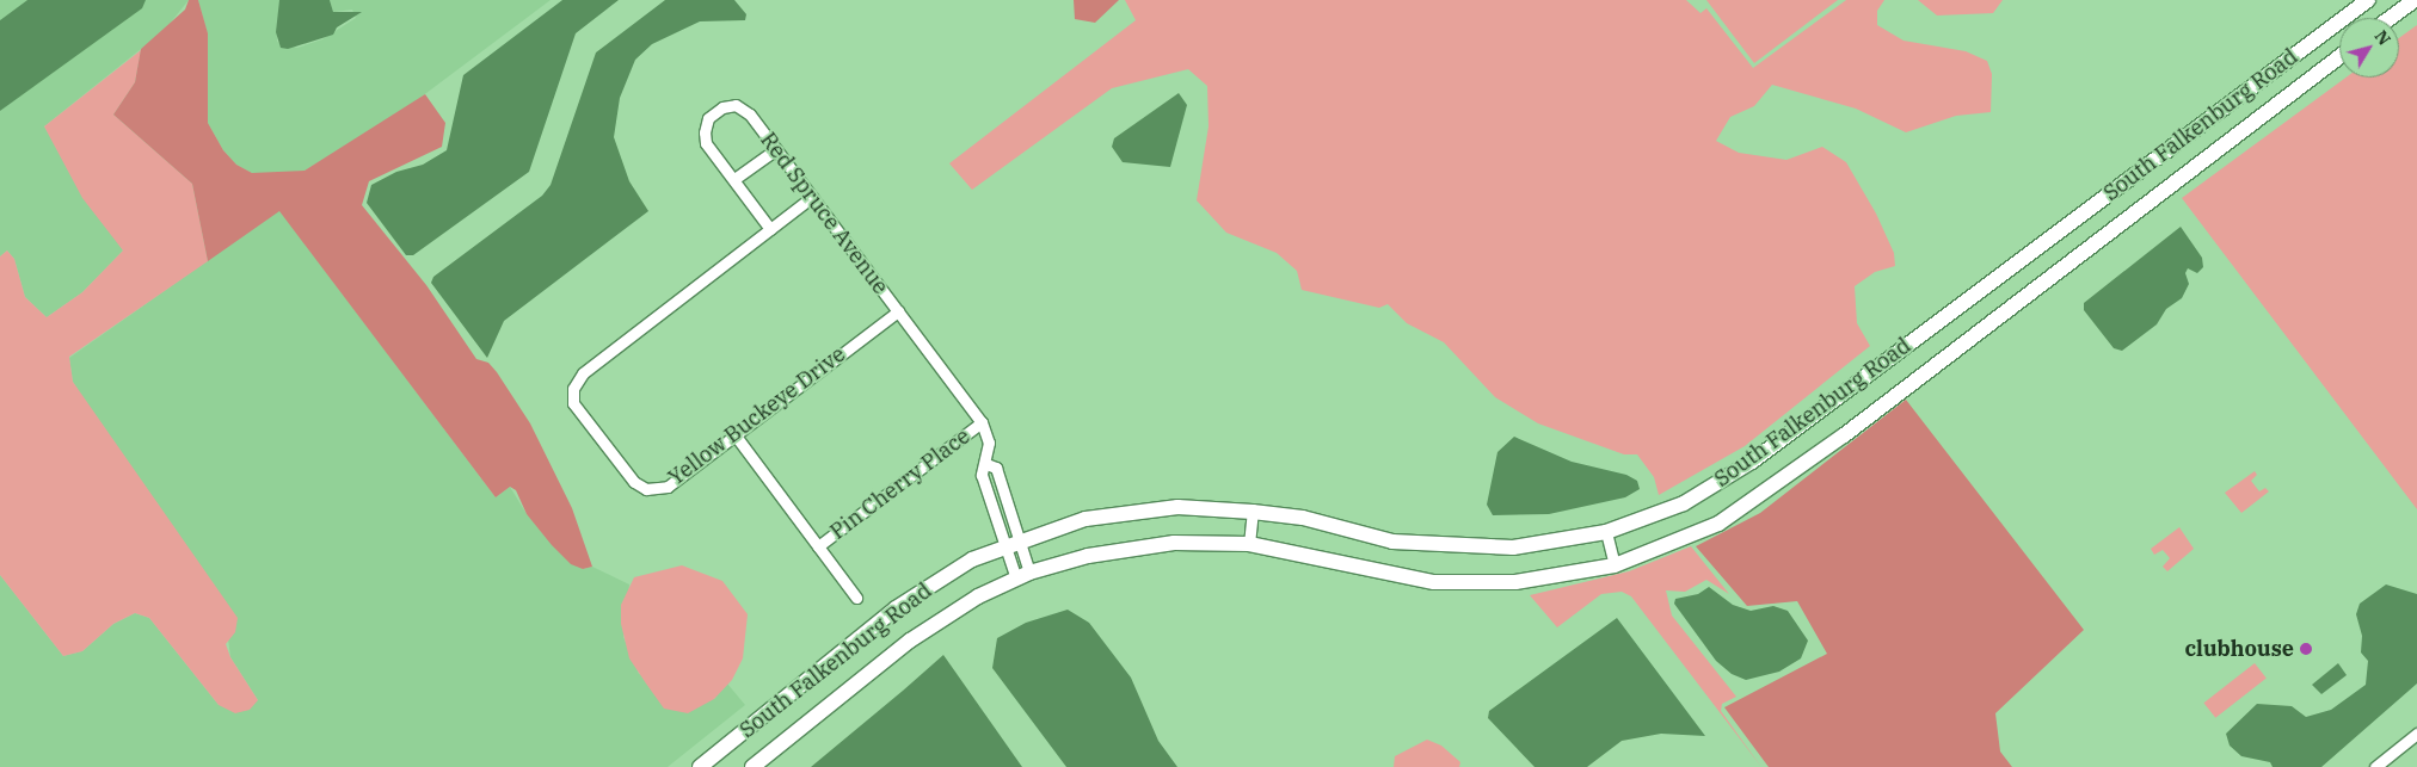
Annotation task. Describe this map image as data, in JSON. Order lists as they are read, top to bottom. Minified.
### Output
{"streets":{"street":["South Falkenburg Road","Red Spruce Avenue","Yellow Buckeye Drive","Pin Cherry Place"]},"crossings":[["South Falkenburg Road","Red Spruce Avenue"],["Red Spruce Avenue","Yellow Buckeye Drive"],["Red Spruce Avenue","Pin Cherry Place"]],"places":["clubhouse"],"north":"top right"}
